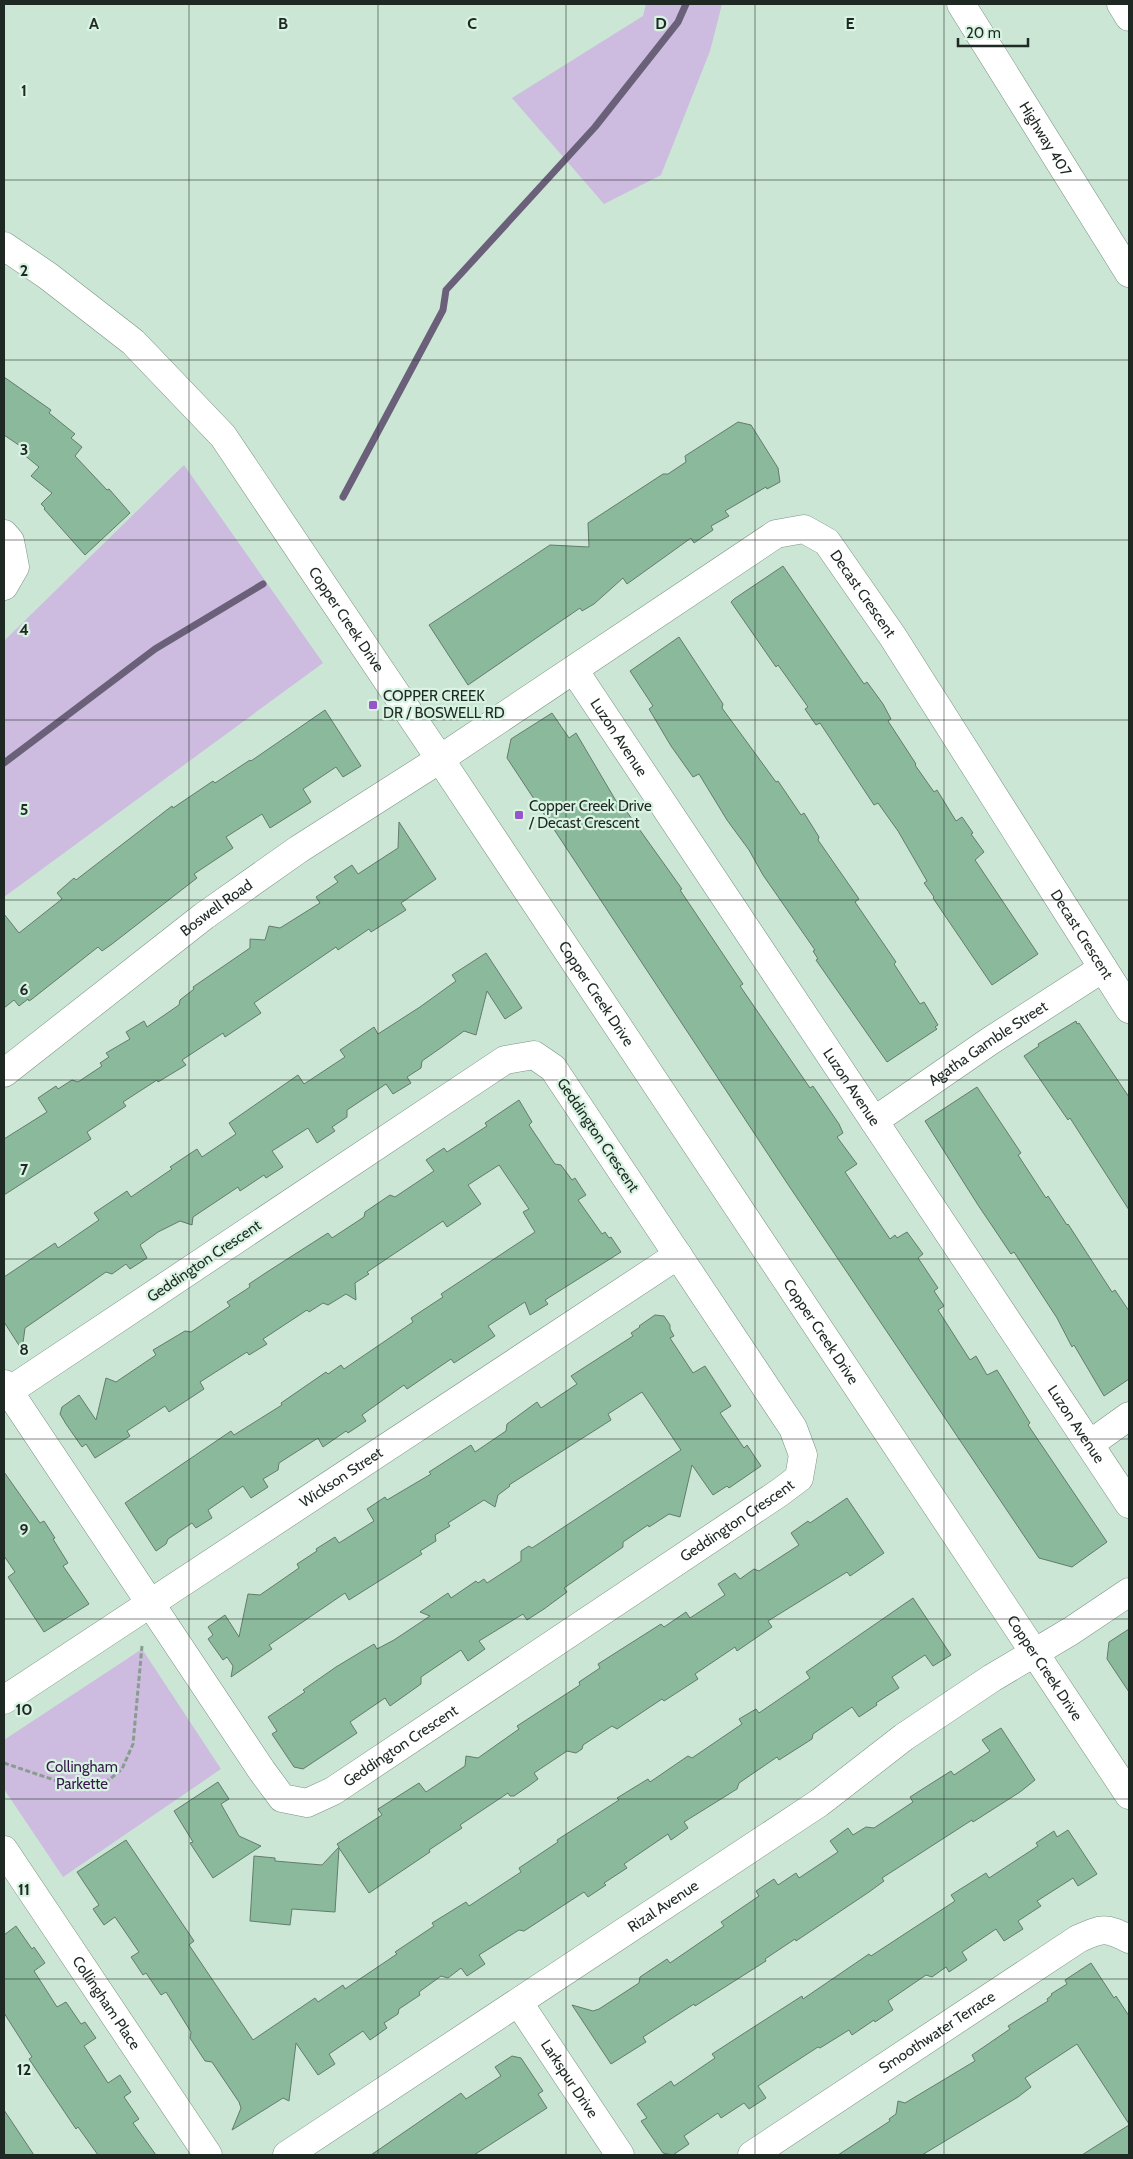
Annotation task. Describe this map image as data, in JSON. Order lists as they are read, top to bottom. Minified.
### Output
{"streets":{"main road":["Highway 407","Decast Crescent","Copper Creek Drive","Luzon Avenue","Boswell Road","Agatha Gamble Street","Geddington Crescent","Wickson Street","Rizal Avenue","Collingham Place","Smoothwater Terrace","Larkspur Drive"]},"crossings":[["Decast Crescent","Copper Creek Drive"],["Decast Crescent","Luzon Avenue"],["Decast Crescent","Boswell Road"],["Decast Crescent","Agatha Gamble Street"],["Copper Creek Drive","Boswell Road"],["Copper Creek Drive","Rizal Avenue"],["Luzon Avenue","Agatha Gamble Street"],["Geddington Crescent","Wickson Street"],["Rizal Avenue","Larkspur Drive"]],"parks":["Collingham Parkette"],"places":{"transit":["COPPER CREEK DR / BOSWELL RD","Copper Creek Drive / Decast Crescent"]},"scale_bar":"20 m","grid":{"columns":["A","B","C","D","E"],"rows":["1","2","3","4","5","6","7","8","9","10","11","12"]}}
